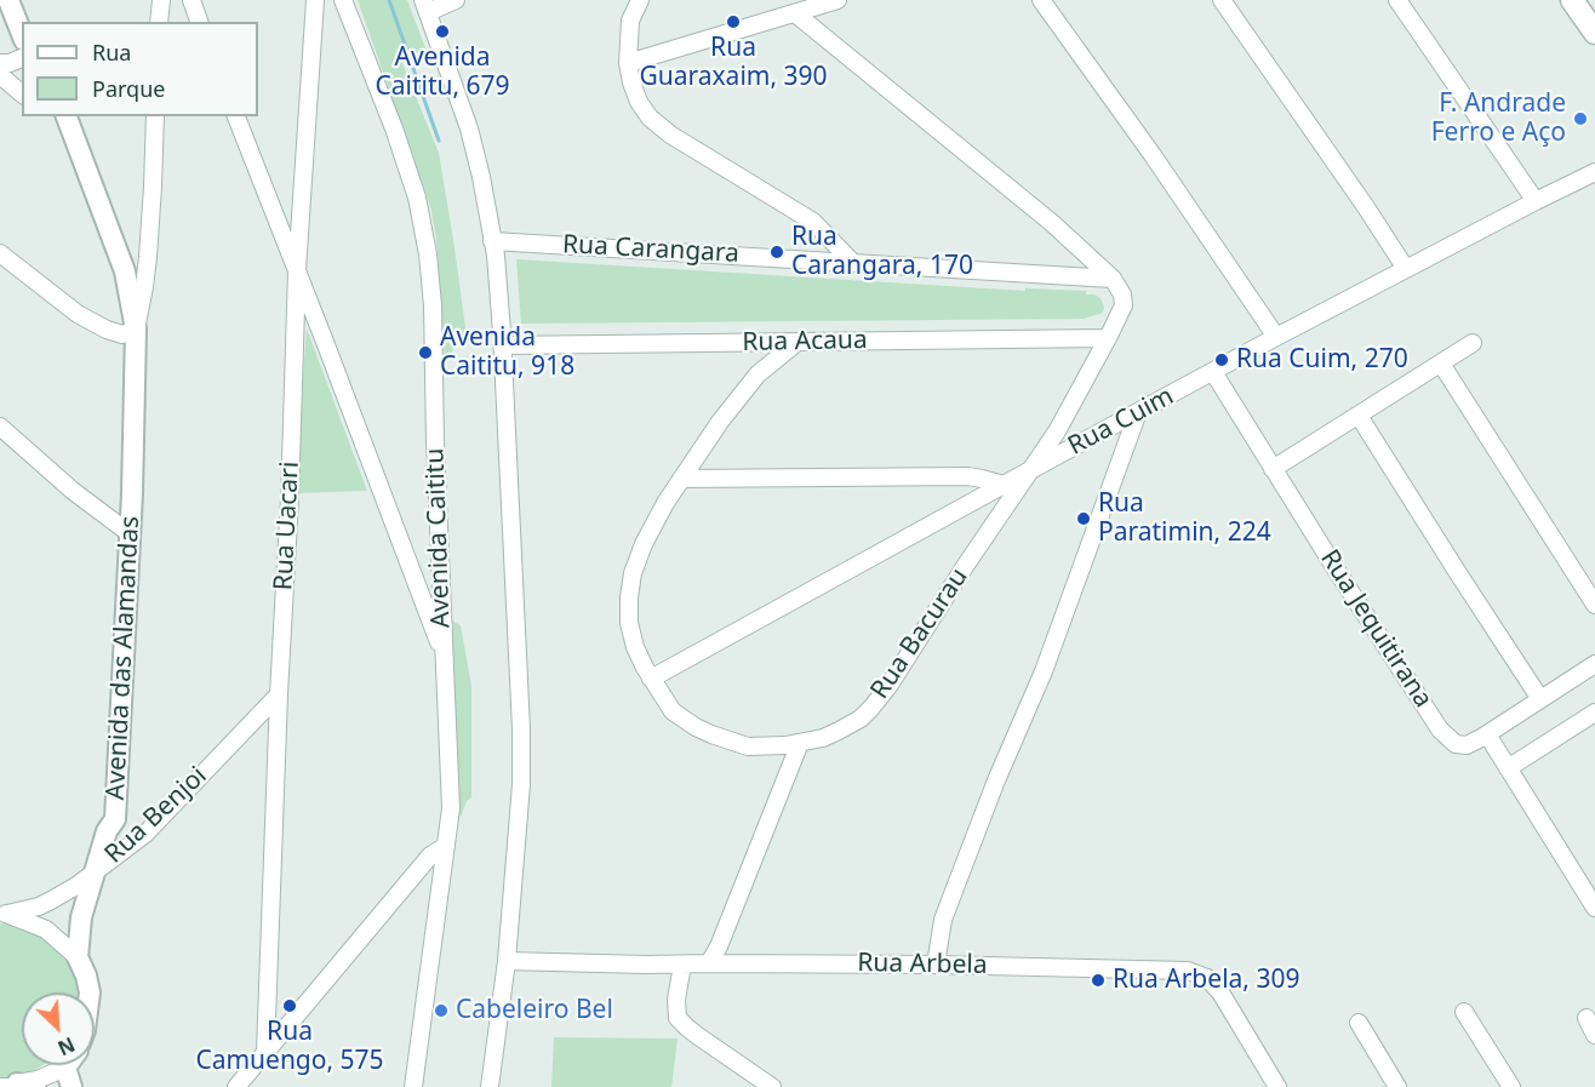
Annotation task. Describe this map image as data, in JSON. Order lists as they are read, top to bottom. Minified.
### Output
{"streets":{"street":["Rua Carangara","Rua Acaua","Rua Cuim","Rua Uacari","Avenida Caititu","Rua Jequitirana","Rua Bacurau","Avenida das Alamandas","Rua Benjoi","Rua Arbela"]},"crossings":[["Rua Carangara","Rua Bacurau"],["Rua Acaua","Rua Bacurau"],["Rua Cuim","Rua Jequitirana"],["Rua Cuim","Rua Bacurau"],["Rua Uacari","Rua Benjoi"],["Avenida das Alamandas","Rua Benjoi"]],"places":["Rua Guaraxaim, 390","Avenida Caititu, 679","F. Andrade Ferro e Aço","Rua Carangara, 170","Avenida Caititu, 918","Rua Cuim, 270","Rua Paratimin, 224","Rua Arbela, 309","Rua Camuengo, 575","Cabeleiro Bel"],"legend":["Rua","Parque"],"north":"bottom right"}
